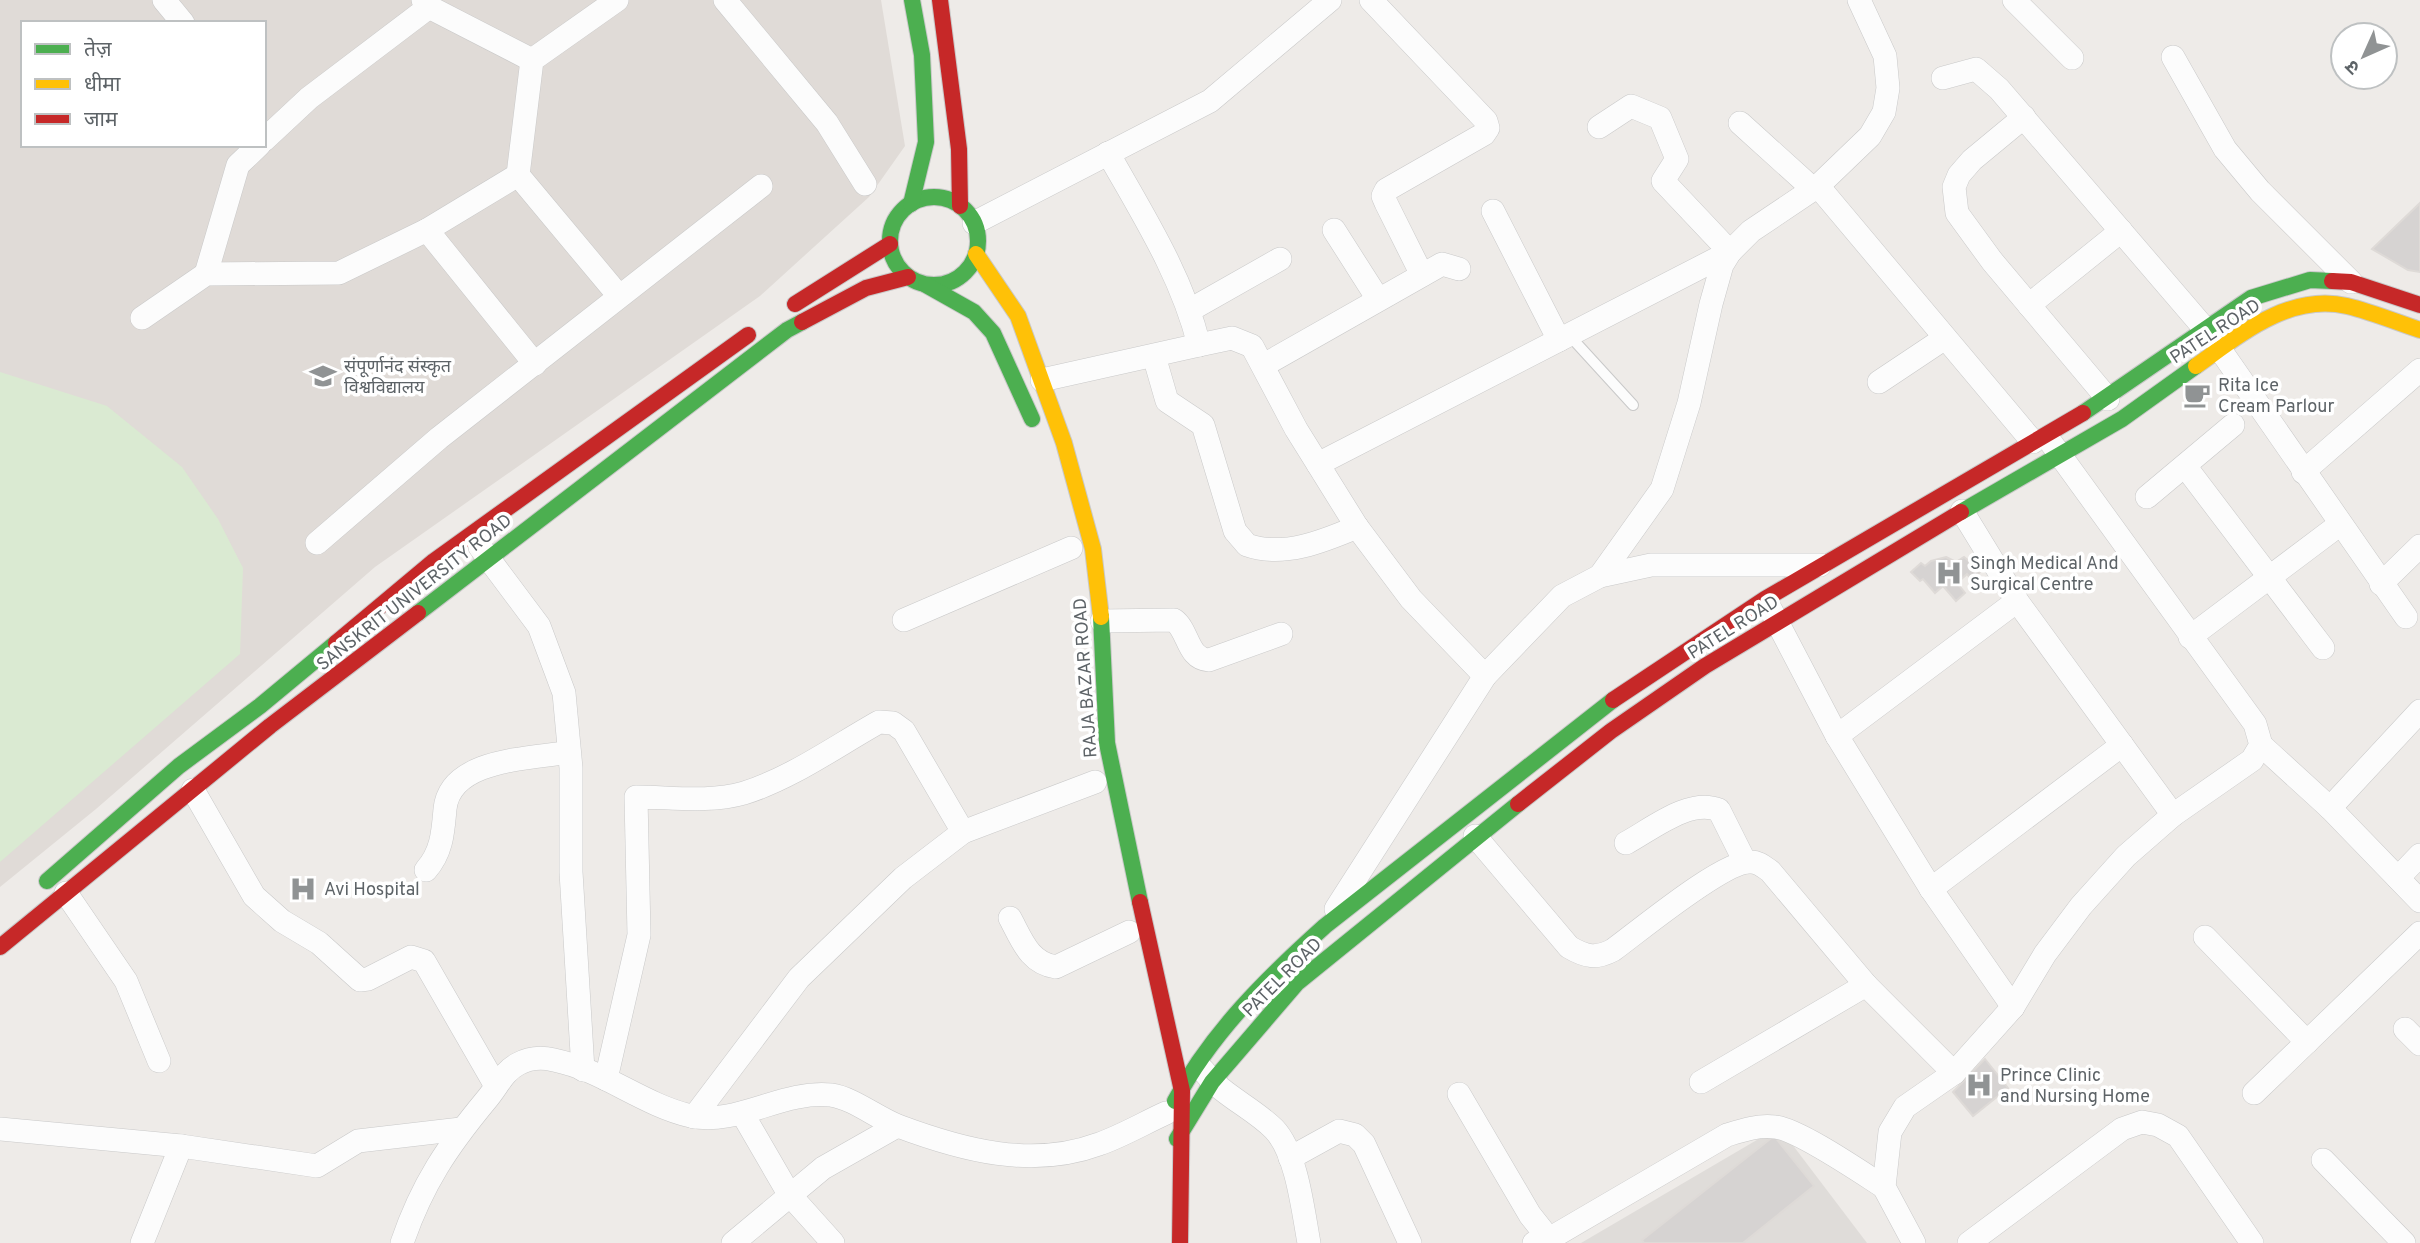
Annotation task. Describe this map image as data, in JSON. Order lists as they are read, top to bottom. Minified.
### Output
{"streets":{"street":["PATEL ROAD","SANSKRIT UNIVERSITY ROAD","RAJA BAZAR ROAD"]},"crossings":[["PATEL ROAD","RAJA BAZAR ROAD"],["SANSKRIT UNIVERSITY ROAD","RAJA BAZAR ROAD"]],"places":{"school or university":["संपूर्णानंद संस्कृत विश्वविद्यालय"],"cafe":["Rita Ice Cream Parlour"],"hospital":["Singh Medical And Surgical Centre","Avi Hospital","Prince Clinic and Nursing Home"]},"legend":["तेज़","धीमा","जाम"],"north":"bottom left"}
